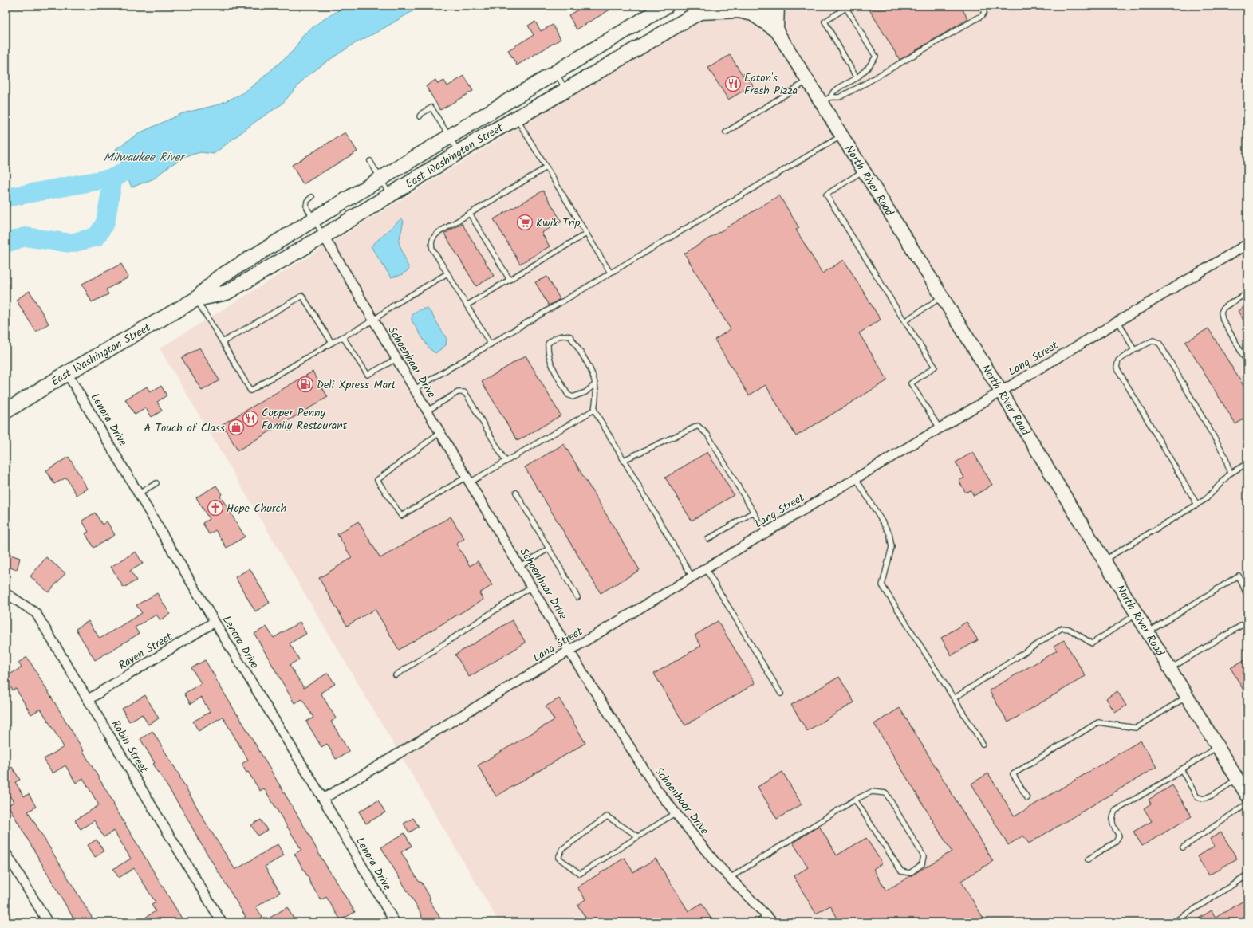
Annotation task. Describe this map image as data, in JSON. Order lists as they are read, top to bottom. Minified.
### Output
{"streets":{"main road":["East Washington Street"],"street":["North River Road","Lang Street","Schoenhaar Drive","Lenora Drive","Raven Street","Robin Street"]},"crossings":[["East Washington Street","Schoenhaar Drive"],["East Washington Street","Lenora Drive"],["North River Road","Lang Street"],["Lang Street","Schoenhaar Drive"],["Lang Street","Lenora Drive"],["Lenora Drive","Raven Street"],["Raven Street","Robin Street"]],"water":["Milwaukee River"],"places":{"restaurant":["Eaton's Fresh Pizza","Copper Penny Family Restaurant"],"supermarket":["Kwik Trip"],"fuel station":["Deli Xpress Mart"],"shop":["A Touch of Class"],"church":["Hope Church"]}}
